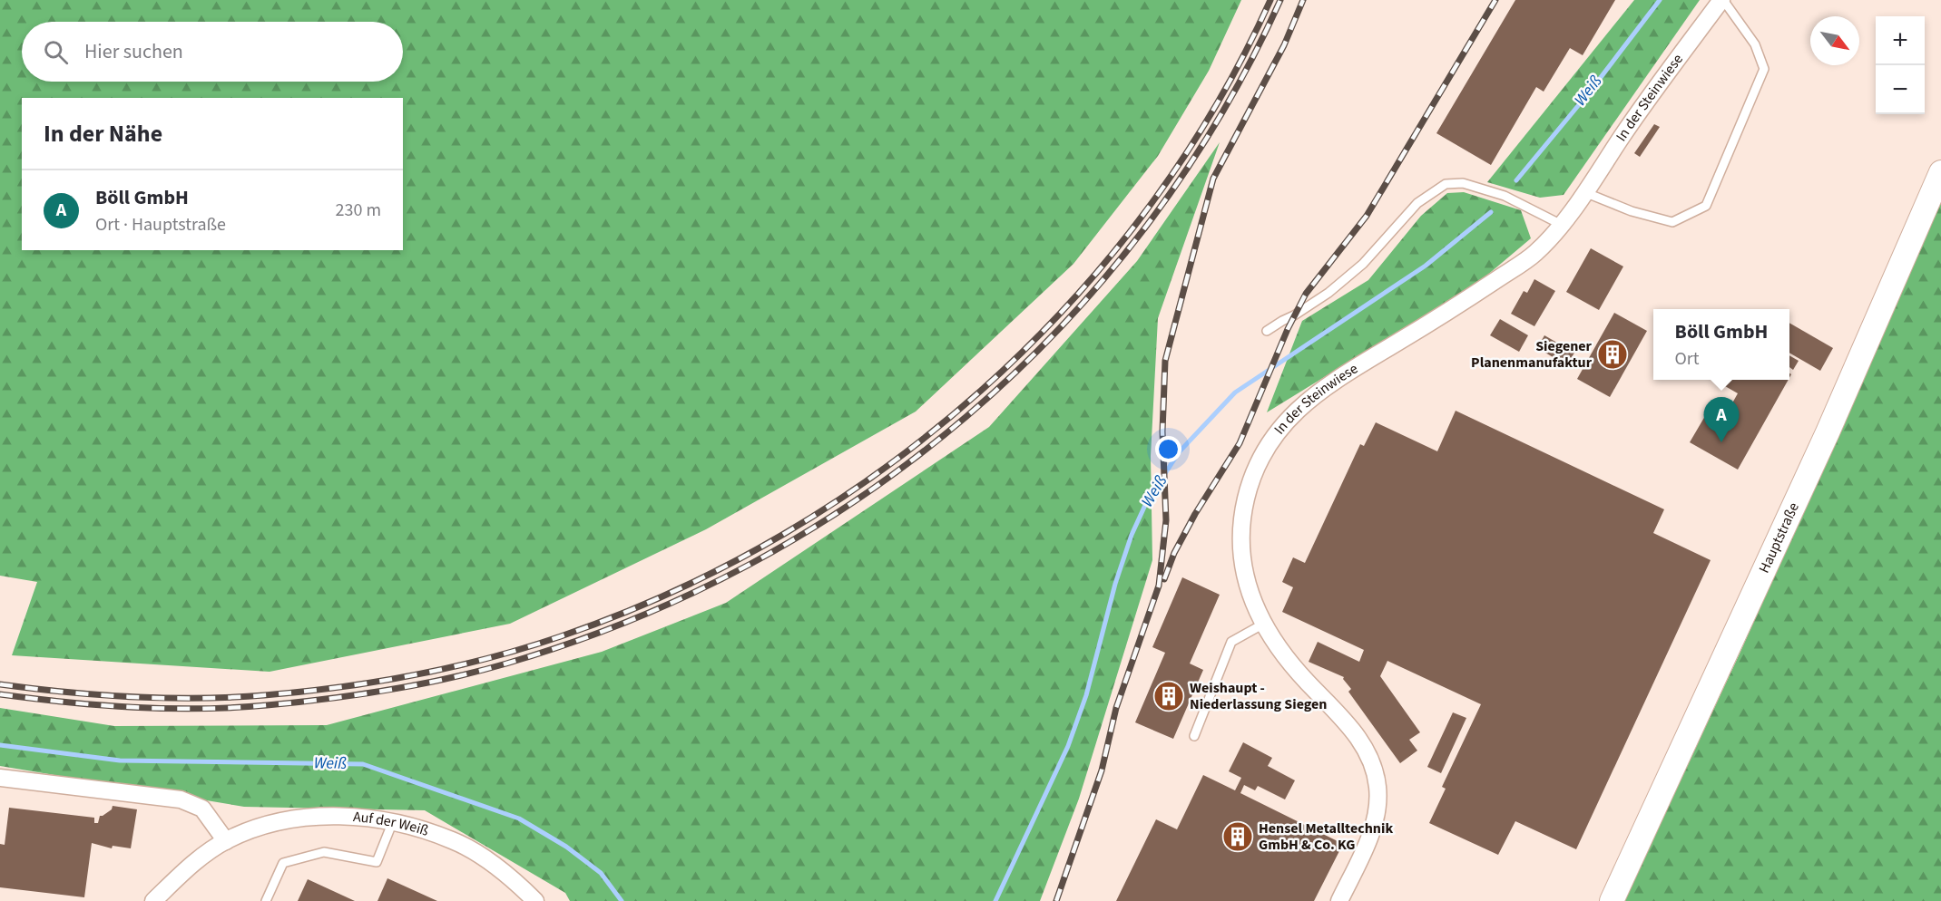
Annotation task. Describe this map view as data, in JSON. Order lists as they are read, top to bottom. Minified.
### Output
{"streets":{"main road":["Hauptstraße"],"street":["In der Steinwiese","Auf der Weiß"]},"water":["Weiß"],"places":{"building":["Siegener Planenmanufaktur","Weishaupt - Niederlassung Siegen","Hensel Metalltechnik GmbH & Co. KG"]},"north":"bottom right","page":{"map_buttons":["+","−"],"search":"Hier suchen","heading":"In der Nähe","list":[{"mark":"A","name":"Böll GmbH","note":"Ort · Hauptstraße","value":"230 m"}],"popup":["Böll GmbH","Ort"],"pins":"A"}}
